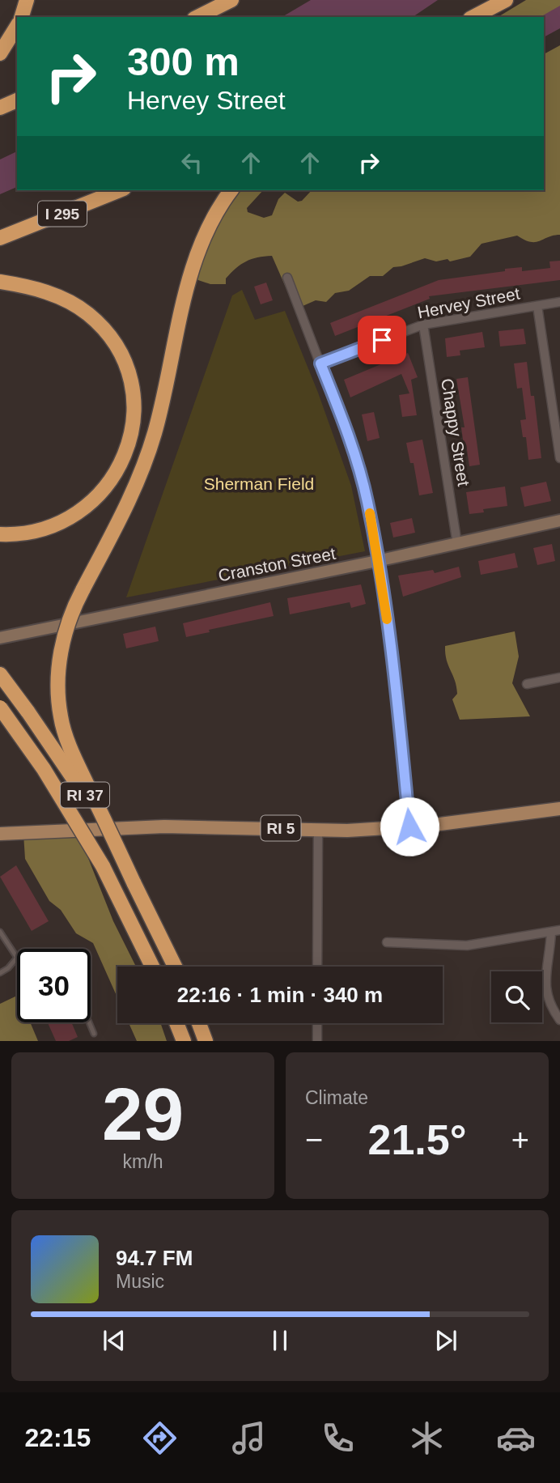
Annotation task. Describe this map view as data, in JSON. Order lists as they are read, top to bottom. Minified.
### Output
{"streets":{"highway":["I 295","RI 37"],"main road":["RI 5"],"street":["Hervey Street","Chappy Street","Cranston Street"]},"crossings":[["Hervey Street","Chappy Street"],["Chappy Street","Cranston Street"]],"parks":["Sherman Field"],"page":{"turn":["300 m","Hervey Street"],"limit":"30","trip":"22:16 · 1 min · 340 m","tile":[["29","km/h"],"Climate"],"heat":["−","21.5°","+"],"song":["94.7 FM","Music"],"tabs":"22:15"}}
